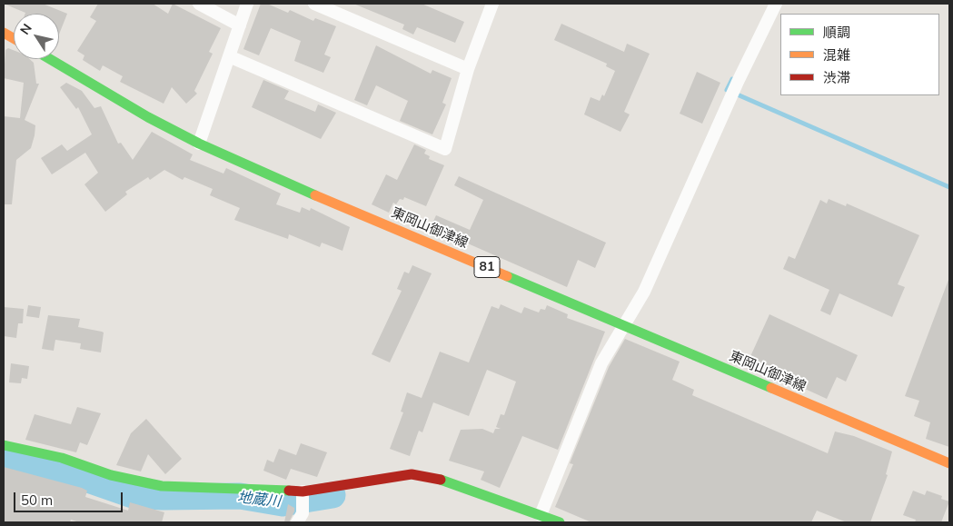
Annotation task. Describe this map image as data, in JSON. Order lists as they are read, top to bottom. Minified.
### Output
{"streets":{"main road":["東岡山御津線","81"]},"water":["地蔵川"],"legend":["順調","混雑","渋滞"],"scale_bar":"50 m","north":"top left"}
